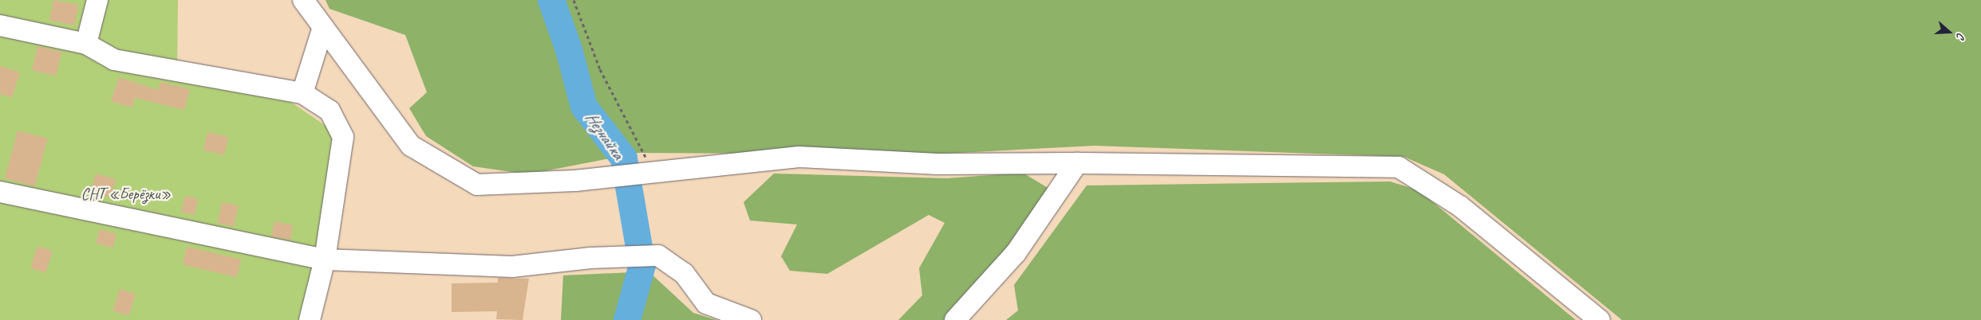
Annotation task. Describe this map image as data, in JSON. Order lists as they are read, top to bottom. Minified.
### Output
{"water":["Незнайка"],"parks":["СНТ «Берёзки»"],"north":"right"}
